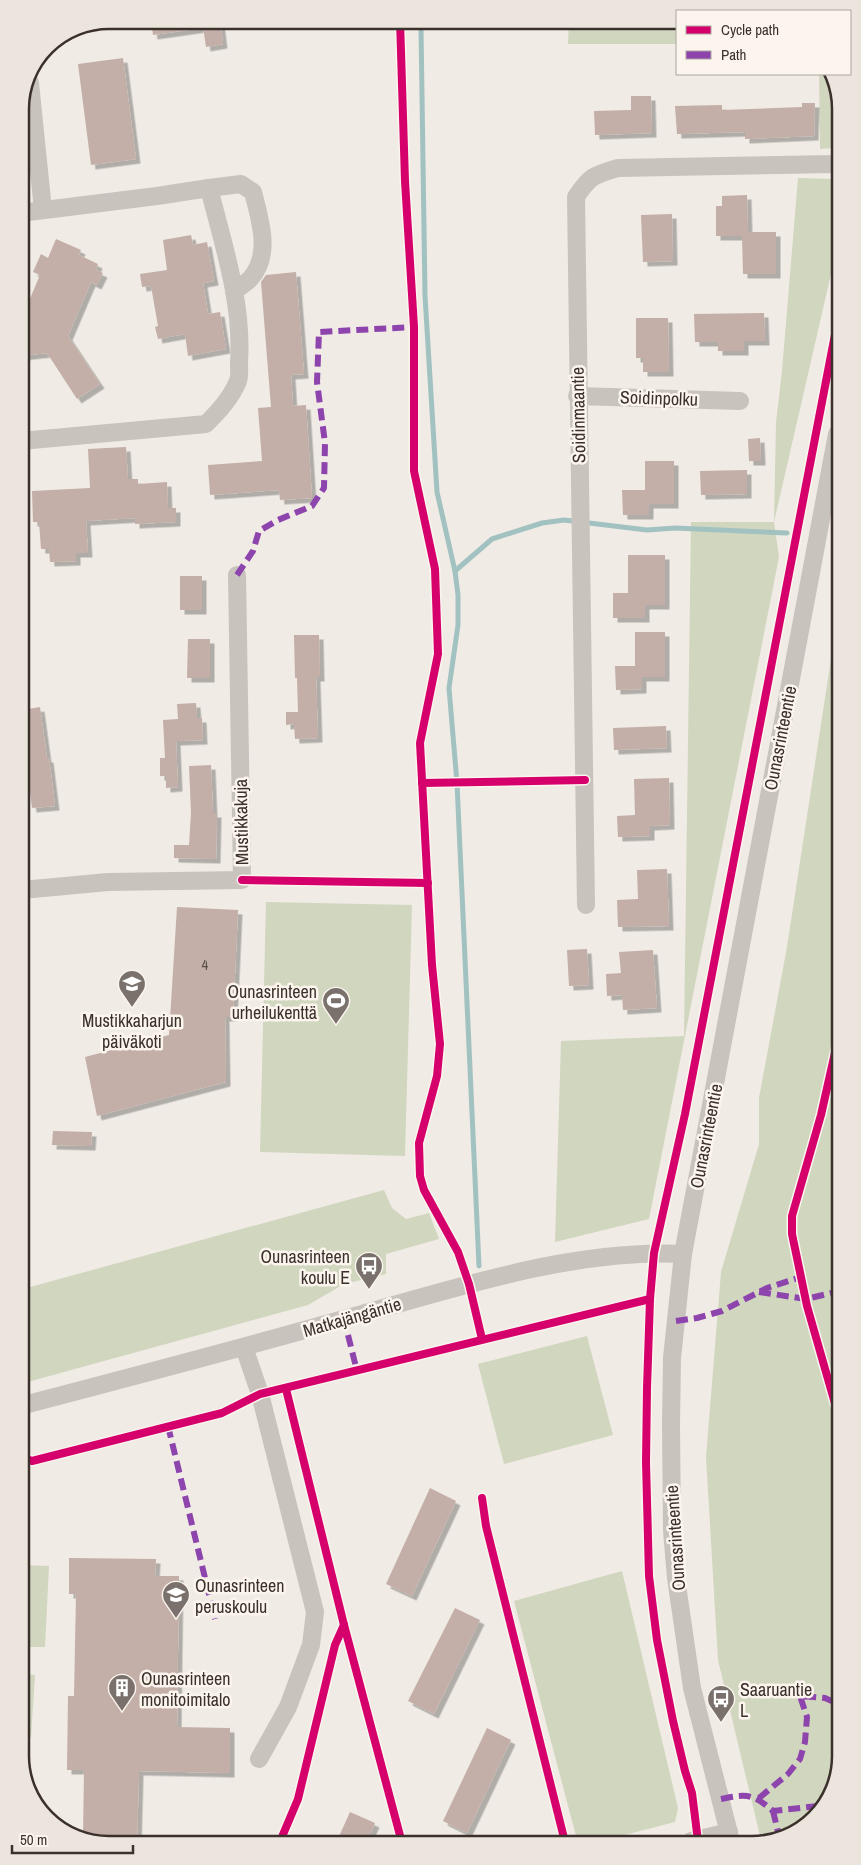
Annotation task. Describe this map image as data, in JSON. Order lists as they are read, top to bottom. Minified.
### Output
{"streets":{"street":["Soidinpolku","Soidinmaantie","Ounasrinteentie","Mustikkakuja","Matkajängäntie"]},"crossings":[["Soidinpolku","Soidinmaantie"],["Ounasrinteentie","Matkajängäntie"]],"places":{"school or university":["Mustikkaharjun päiväkoti","Ounasrinteen peruskoulu"],"sports":["Ounasrinteen urheilukenttä"],"bus stop":["Ounasrinteen koulu E","Saaruantie L"],"building":["Ounasrinteen monitoimitalo"]},"house_numbers":["4"],"legend":["Cycle path","Path"],"scale_bar":"50 m"}
